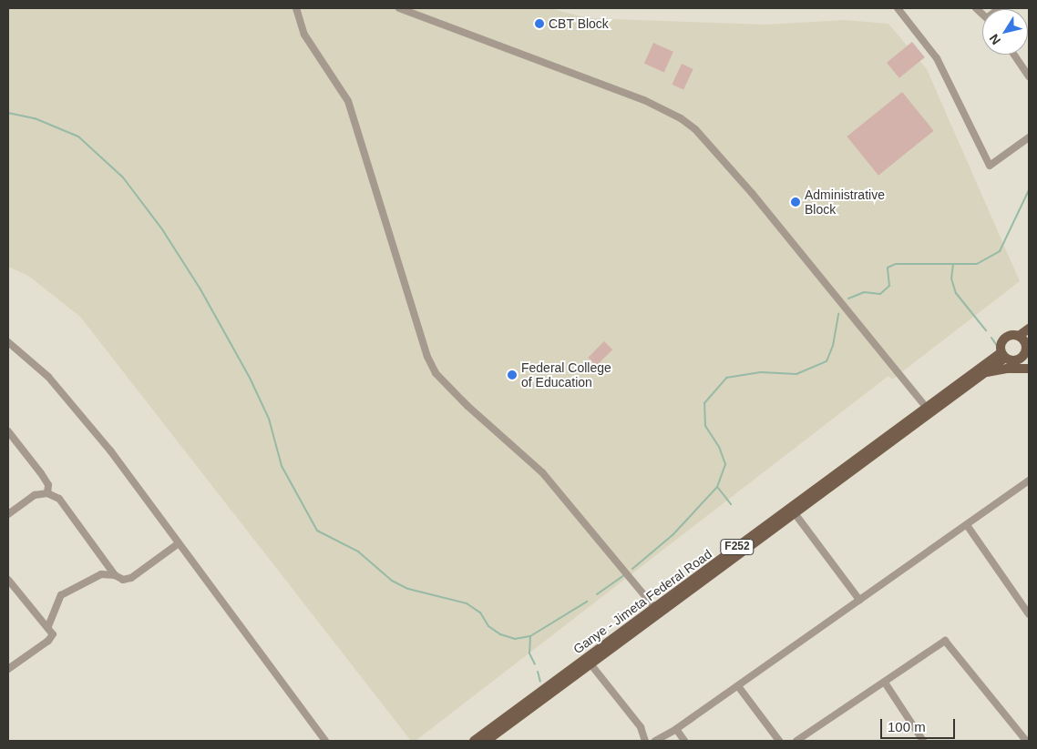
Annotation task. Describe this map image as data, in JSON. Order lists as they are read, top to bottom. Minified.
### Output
{"streets":{"main road":["F252","Ganye - Jimeta Federal Road"]},"places":["CBT Block","Administrative Block","Federal College of Education"],"scale_bar":"100 m","north":"bottom left"}
